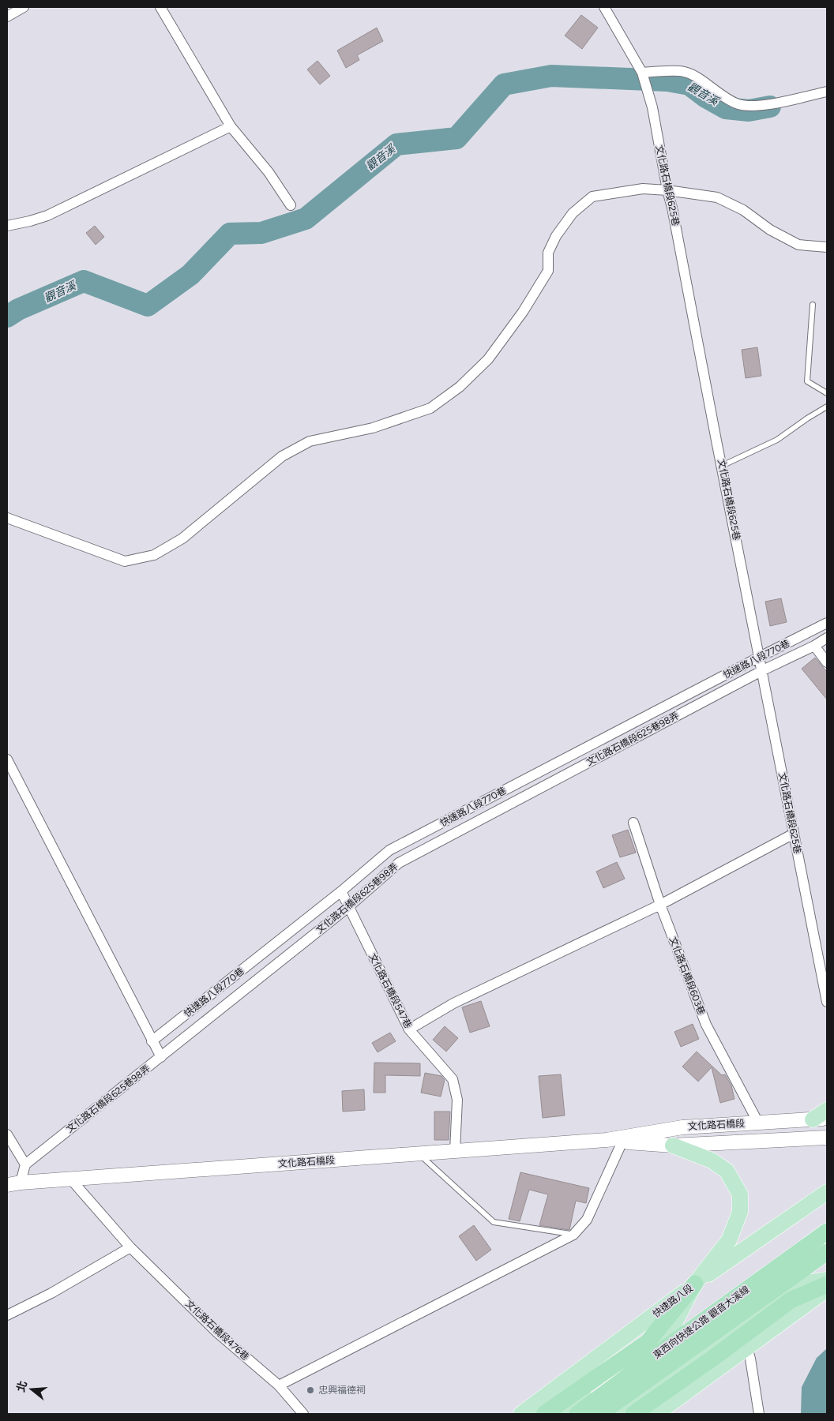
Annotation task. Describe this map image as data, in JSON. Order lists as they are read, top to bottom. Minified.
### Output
{"streets":{"highway":["東西向快速公路 觀音大溪線"],"main road":["文化路石橋段","快速路八段"],"street":["文化路石橋段625巷","快速路八段770巷","文化路石橋段625巷98弄","文化路石橋段603巷","文化路石橋段547巷","文化路石橋段476巷"]},"crossings":[["文化路石橋段625巷","快速路八段770巷"],["文化路石橋段625巷","文化路石橋段625巷98弄"],["快速路八段770巷","文化路石橋段547巷"],["文化路石橋段625巷98弄","文化路石橋段547巷"],["文化路石橋段603巷","文化路石橋段"],["文化路石橋段547巷","文化路石橋段"],["文化路石橋段","文化路石橋段476巷"]],"water":["觀音溪"],"places":["忠興福德祠"],"north":"left"}
